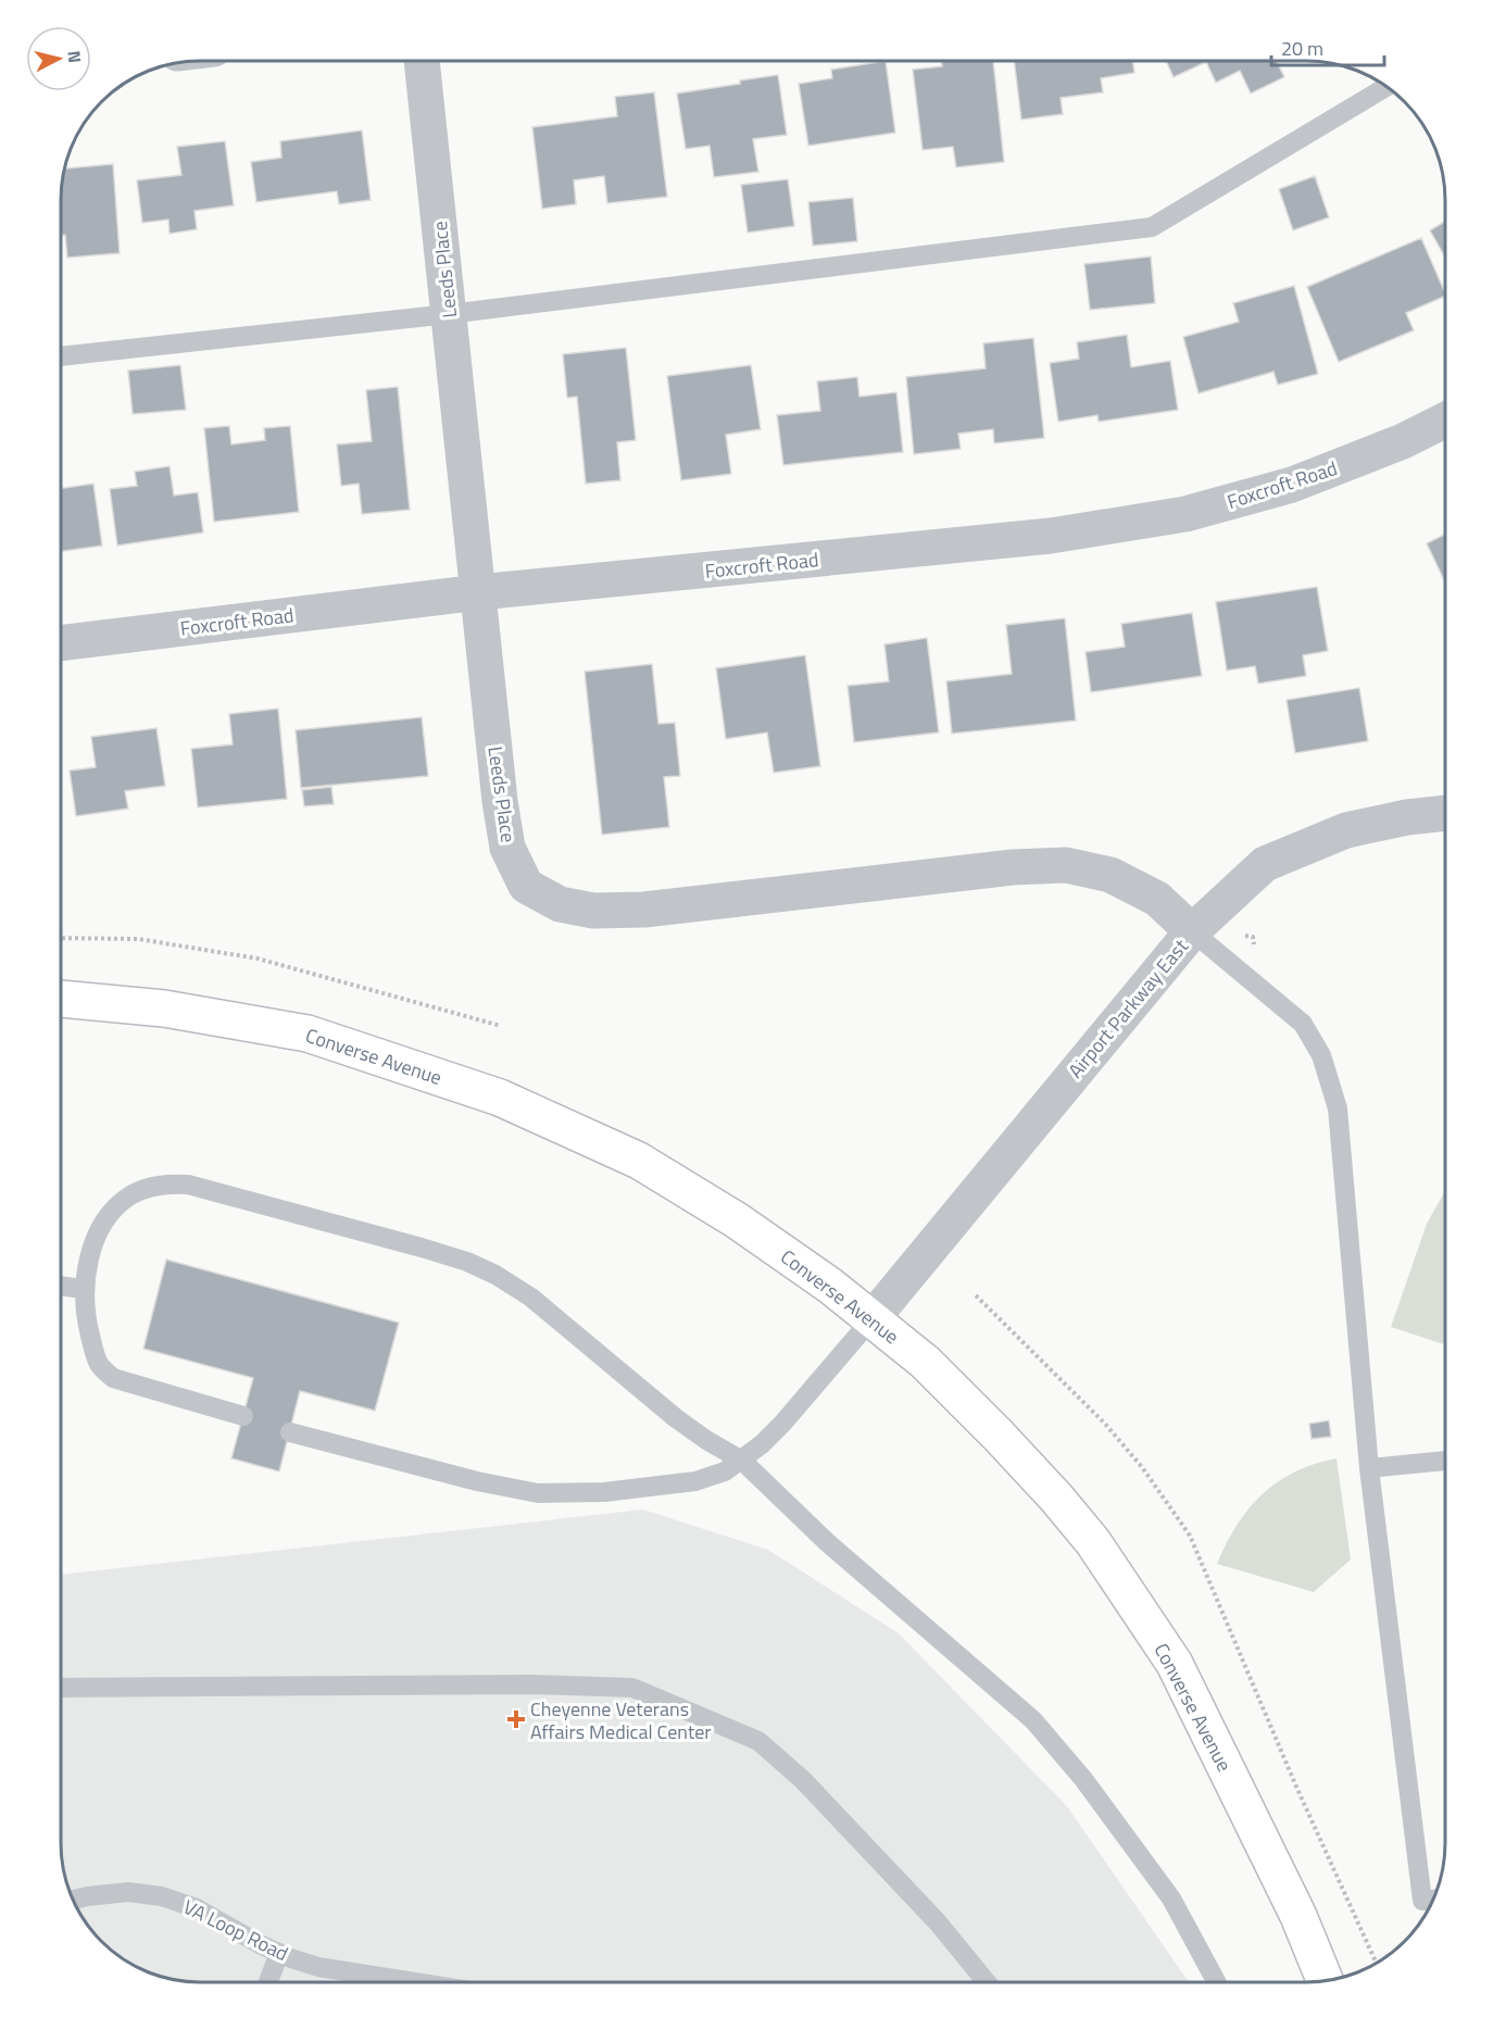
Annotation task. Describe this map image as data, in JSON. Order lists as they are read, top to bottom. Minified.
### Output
{"streets":{"main road":["Converse Avenue"],"street":["Leeds Place","Foxcroft Road","Airport Parkway East"],"lane":["VA Loop Road"]},"crossings":[["Leeds Place","Foxcroft Road"],["Leeds Place","Airport Parkway East"],["Airport Parkway East","Converse Avenue"]],"places":{"health":["Cheyenne Veterans Affairs Medical Center"]},"scale_bar":"20 m","north":"right"}
